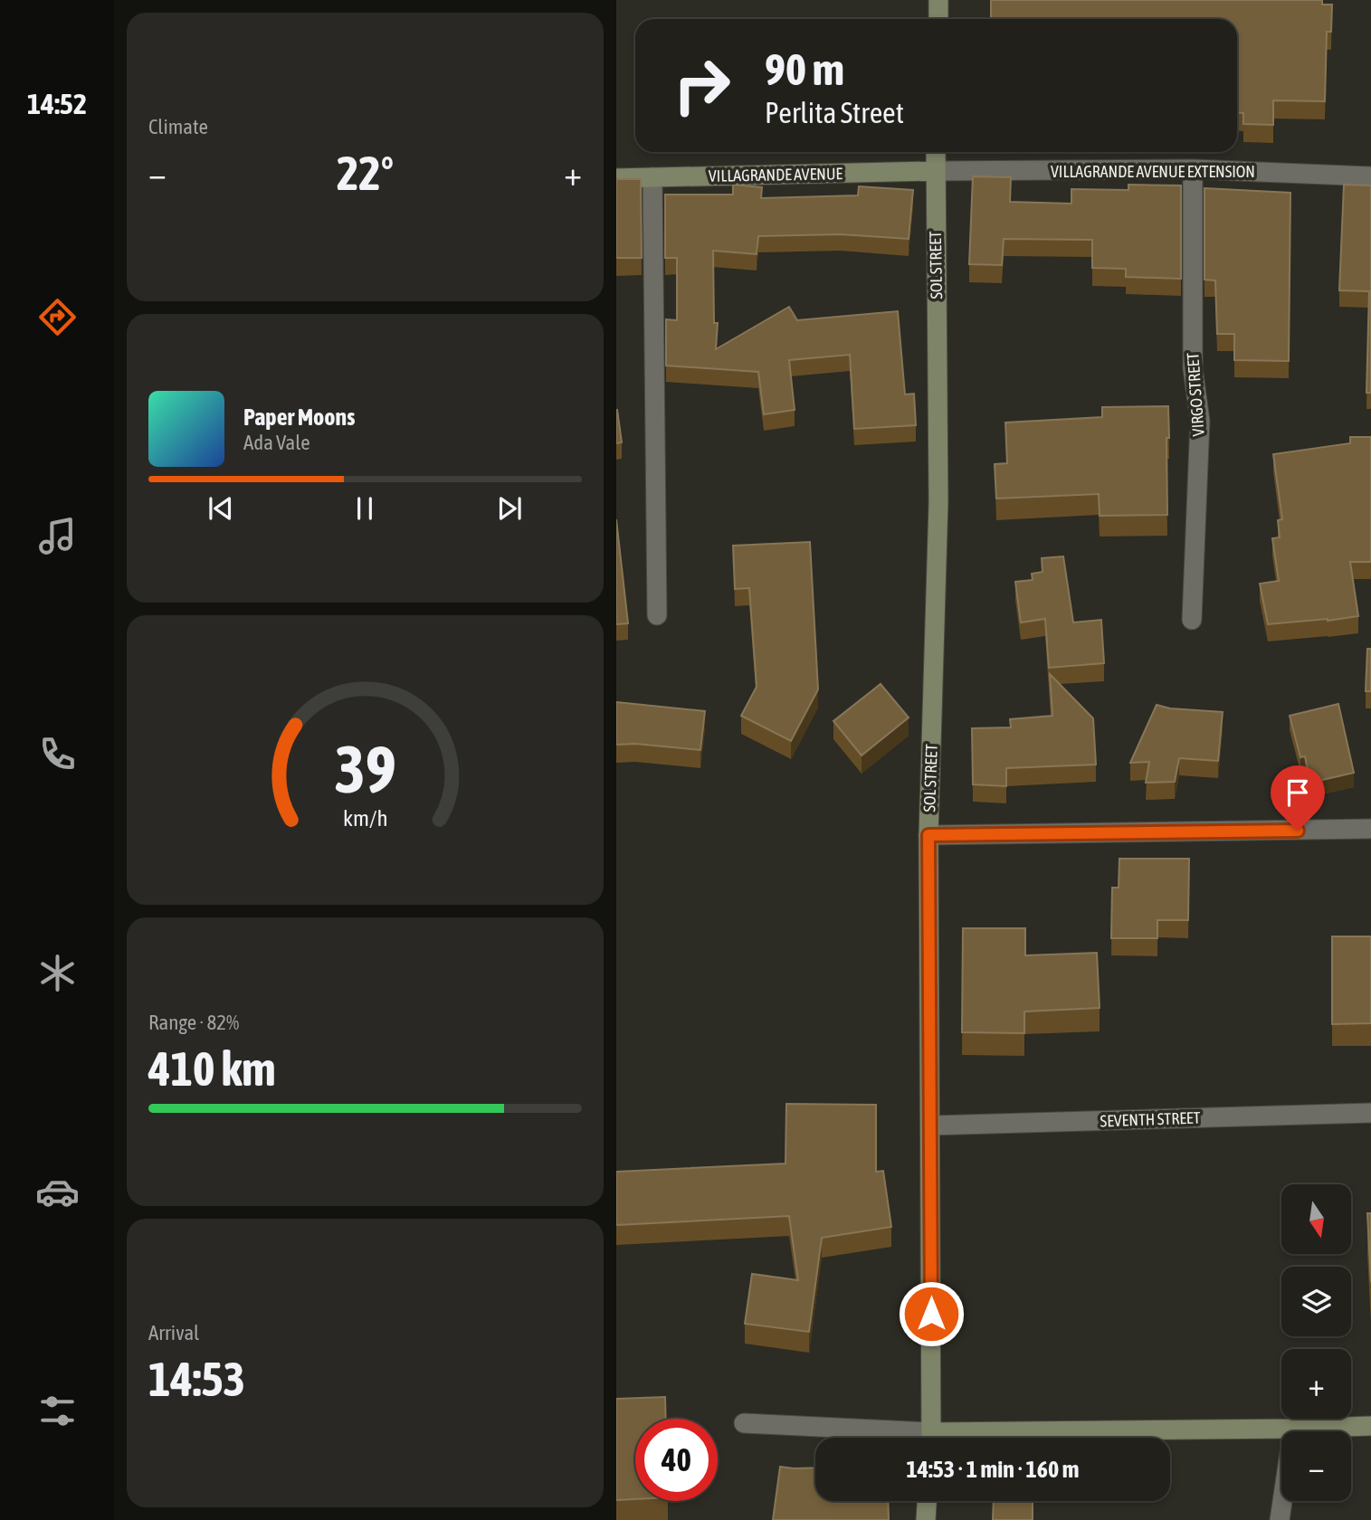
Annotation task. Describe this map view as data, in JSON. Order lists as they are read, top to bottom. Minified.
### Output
{"streets":{"street":["VILLAGRANDE AVENUE EXTENSION","VILLAGRANDE AVENUE","SOL STREET","VIRGO STREET","SEVENTH STREET"]},"crossings":[["VILLAGRANDE AVENUE EXTENSION","VILLAGRANDE AVENUE"],["VILLAGRANDE AVENUE EXTENSION","SOL STREET"],["VILLAGRANDE AVENUE EXTENSION","VIRGO STREET"],["VILLAGRANDE AVENUE","SOL STREET"],["SOL STREET","SEVENTH STREET"]],"north":"bottom","page":{"tabs":"14:52","tile":["Climate",["Range · 82%","410 km"],["Arrival","14:53"]],"turn":["90 m","Perlita Street"],"heat":["−","22°","+"],"song":["Paper Moons","Ada Vale"],"map_buttons":["+","−"],"limit":"40","trip":"14:53 · 1 min · 160 m","gauge":["39","km/h"]}}
